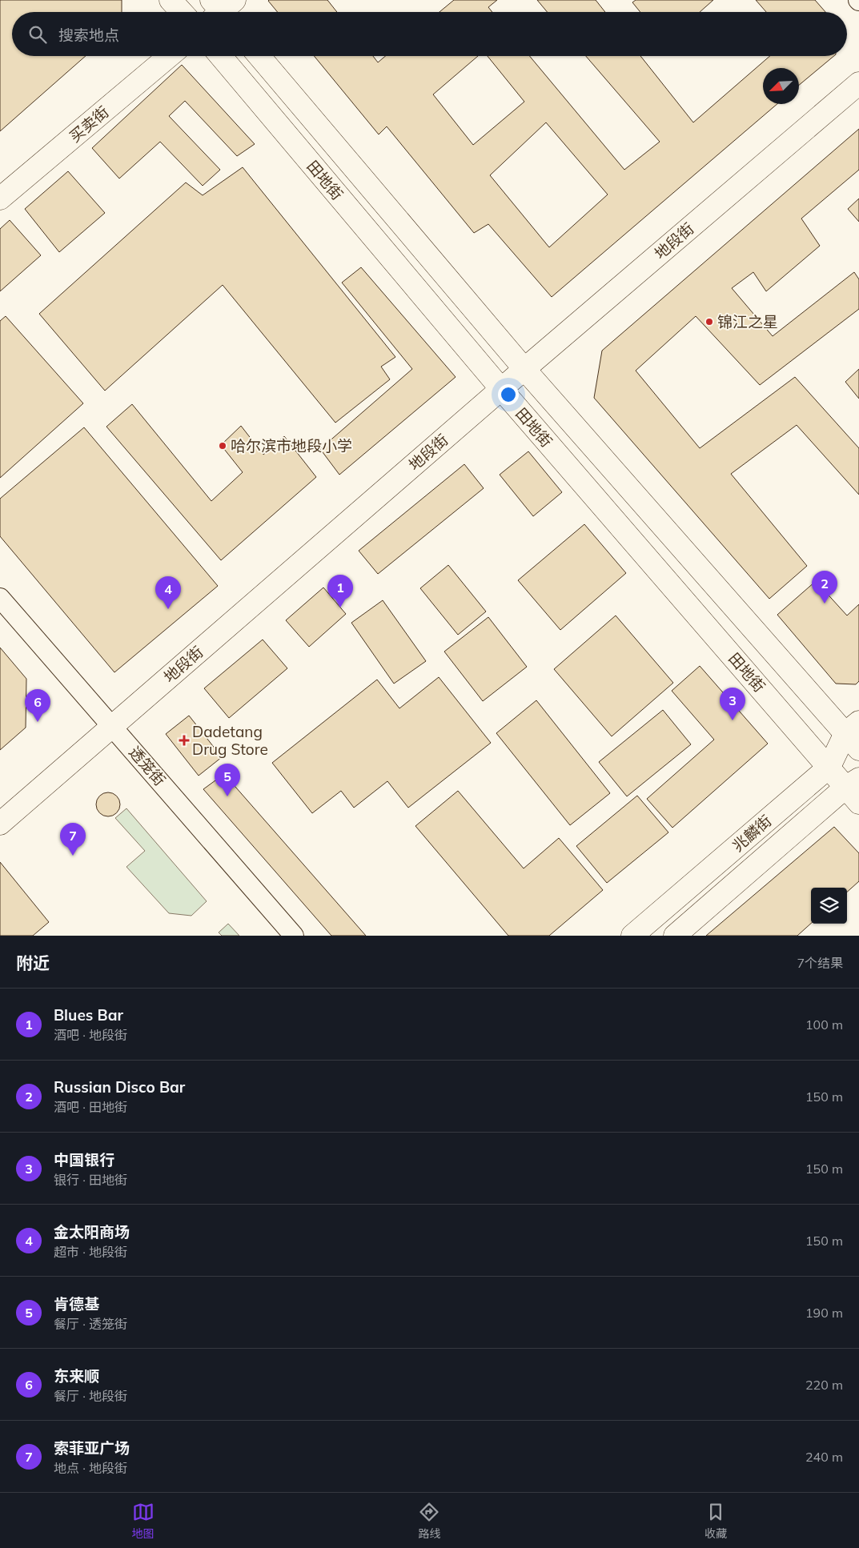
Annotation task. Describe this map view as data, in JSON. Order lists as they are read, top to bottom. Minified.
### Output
{"streets":{"main road":["买卖街","田地街","地段街","兆麟街"],"street":["透笼街"]},"crossings":[["田地街","地段街"],["田地街","兆麟街"],["地段街","透笼街"]],"places":{"other":["锦江之星","哈尔滨市地段小学"],"health":["Dadetang Drug Store"]},"north":"bottom left","page":{"search":"搜索地点","pins":["2","1","4","3","6","5","7"],"heading":["附近","7个结果"],"list":[{"mark":"1","name":"Blues Bar","note":"酒吧 · 地段街","value":"100 m"},{"mark":"2","name":"Russian Disco Bar","note":"酒吧 · 田地街","value":"150 m"},{"mark":"3","name":"中国银行","note":"银行 · 田地街","value":"150 m"},{"mark":"4","name":"金太阳商场","note":"超市 · 地段街","value":"150 m"},{"mark":"5","name":"肯德基","note":"餐厅 · 透笼街","value":"190 m"},{"mark":"6","name":"东来顺","note":"餐厅 · 地段街","value":"220 m"},{"mark":"7","name":"索菲亚广场","note":"地点 · 地段街","value":"240 m"}],"nav":["地图","路线","收藏"]}}
